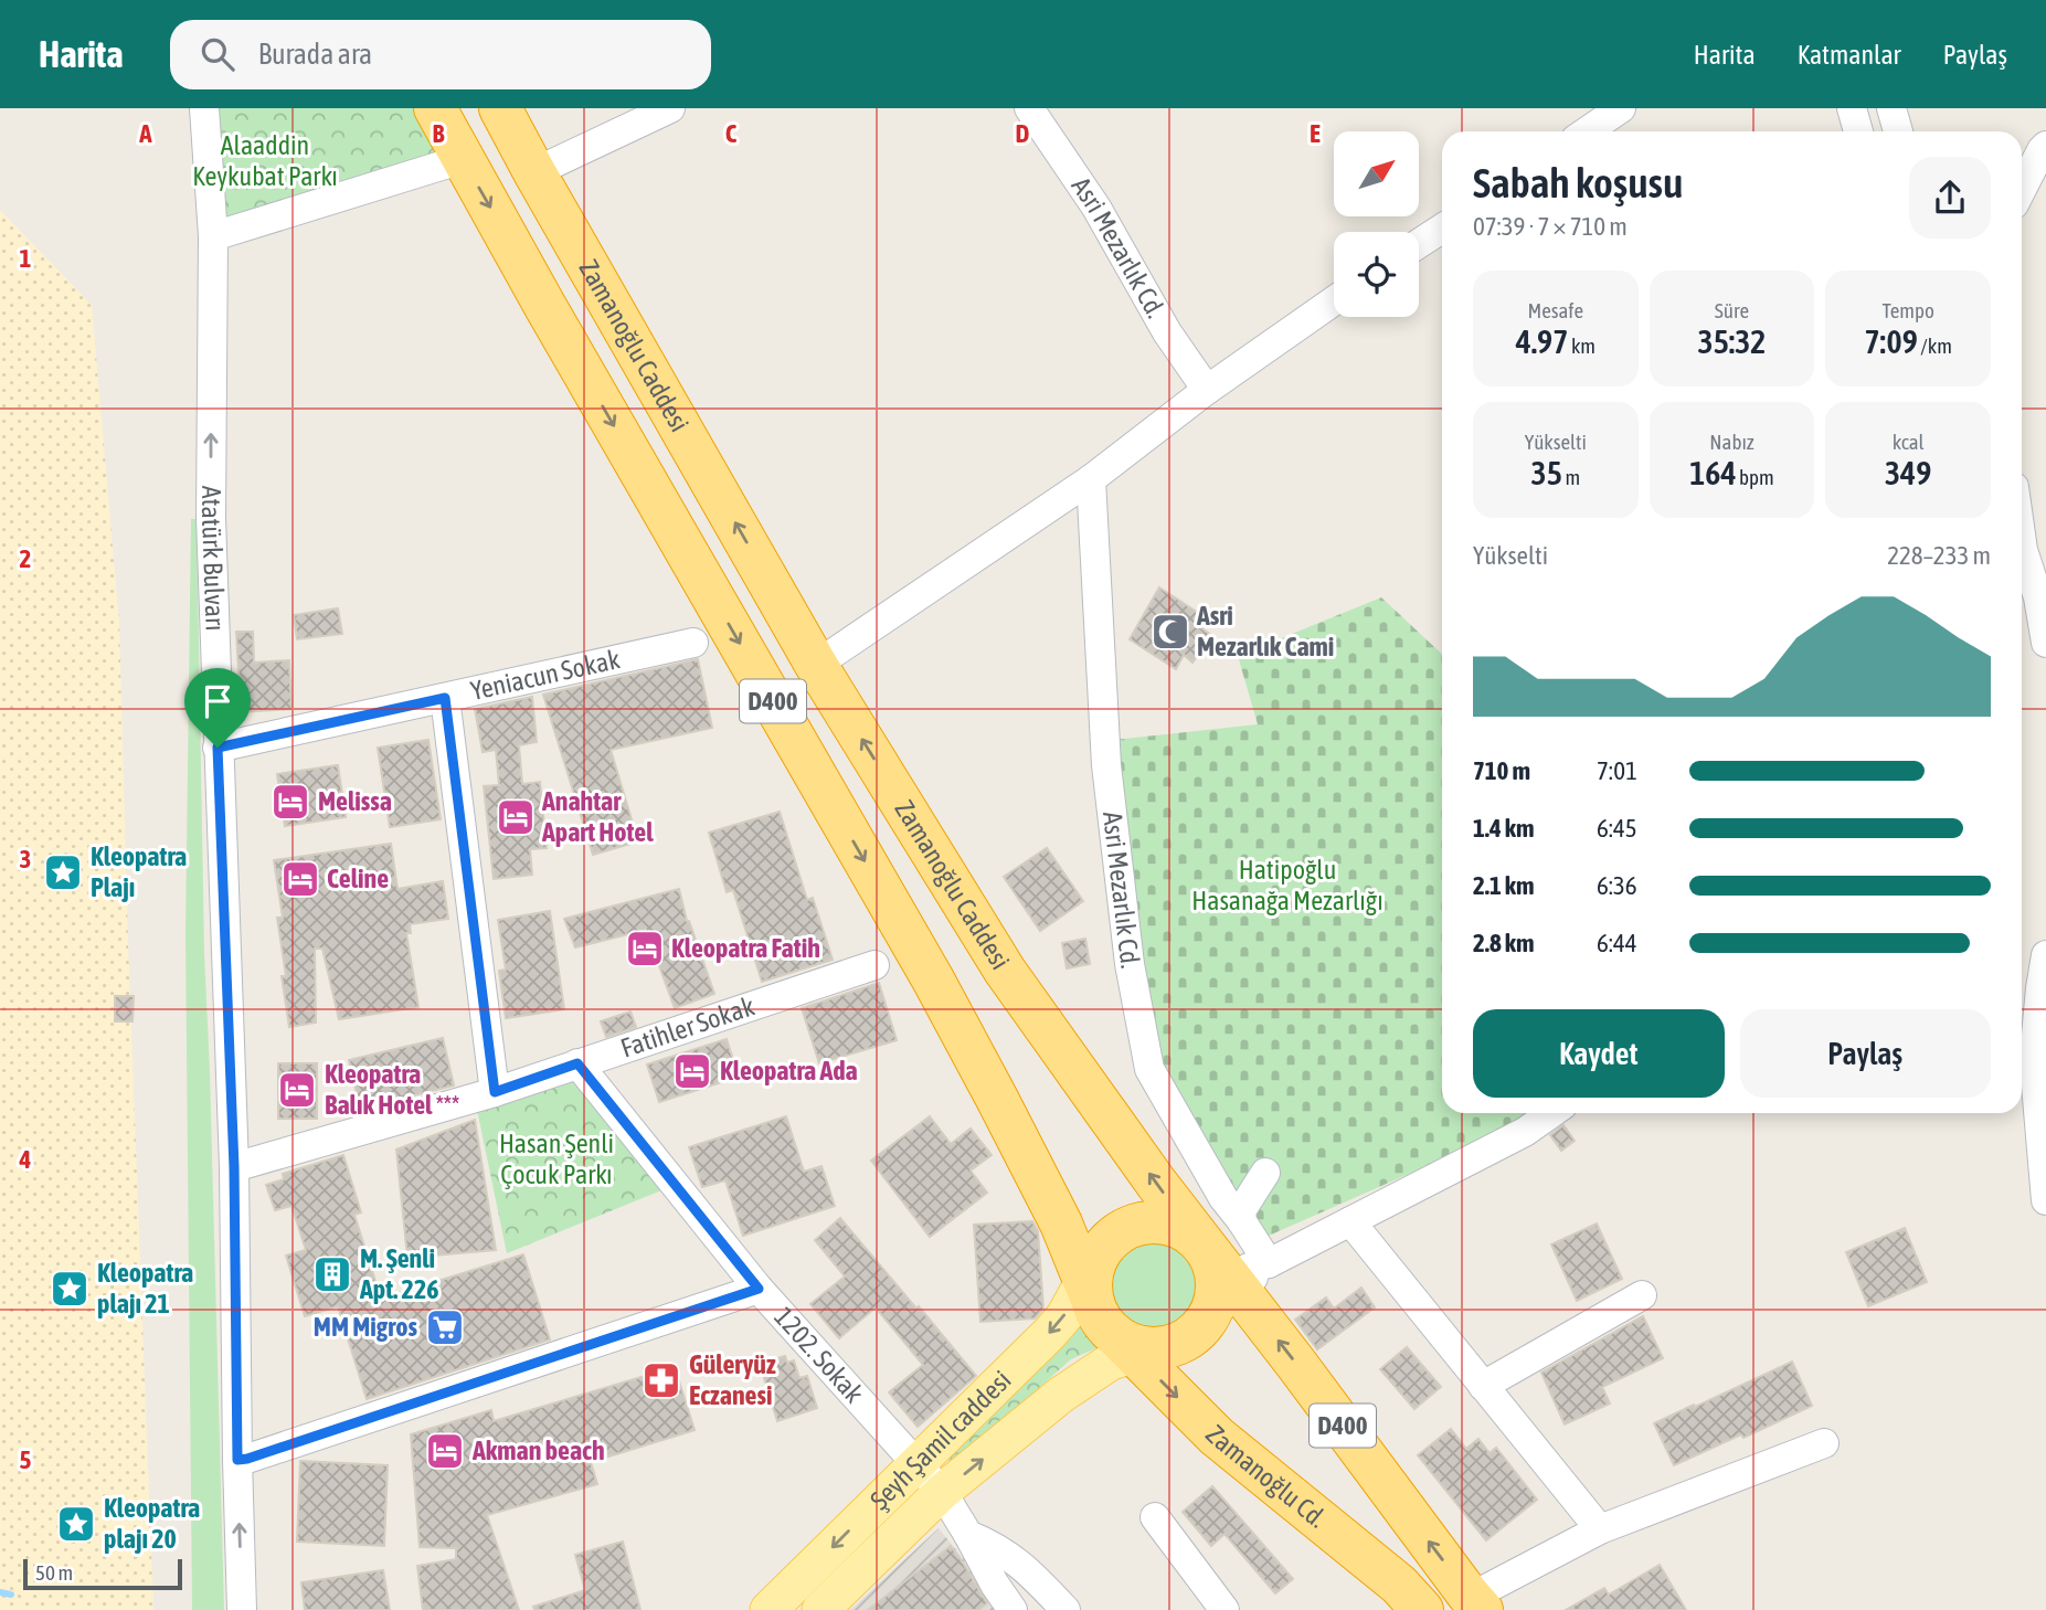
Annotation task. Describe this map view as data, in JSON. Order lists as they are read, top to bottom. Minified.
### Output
{"streets":{"highway":["Zamanoğlu Caddesi","D400","Zamanoğlu Cd."],"main road":["Şeyh Şamil caddesi"],"street":["Asri Mezarlık Cd.","Atatürk Bulvarı","Yeniacun Sokak","Fatihler Sokak","1202. Sokak"]},"crossings":[["Asri Mezarlık Cd.","Zamanoğlu Caddesi"],["Atatürk Bulvarı","Yeniacun Sokak"],["Atatürk Bulvarı","Fatihler Sokak"],["D400","Şeyh Şamil caddesi"],["D400","Zamanoğlu Cd."],["Fatihler Sokak","1202. Sokak"],["1202. Sokak","Şeyh Şamil caddesi"],["Şeyh Şamil caddesi","Zamanoğlu Cd."]],"one_way":["Atatürk Bulvarı","Zamanoğlu Cd."],"parks":["Alaaddin Keykubat Parkı","Hatipoğlu Hasanağa Mezarlığı","Hasan Şenli Çocuk Parkı"],"places":{"mosque":["Asri Mezarlık Cami"],"hotel":["Melissa","Anahtar Apart Hotel","Celine","Kleopatra Fatih","Kleopatra Ada","Kleopatra Balık Hotel ***","Akman beach"],"place":["Kleopatra Plajı","Kleopatra plajı 21","Kleopatra plajı 20"],"building":["M. Şenli Apt. 226"],"supermarket":["MM Migros"],"pharmacy":["Güleryüz Eczanesi"]},"scale_bar":"50 m","north":"top right","page":{"header":"Harita","search":"Burada ara","nav":["Harita","Katmanlar","Paylaş"],"heading":["Sabah koşusu","07:39 · 7 × 710 m"],"stats":[["Mesafe","4.97 km"],["Süre","35:32"],["Tempo","7:09 /km"],["Yükselti","35 m"],["Nabız","164 bpm"],["kcal","349"]],"chart":["Yükselti","228–233 m"],"list":[{"name":"710 m","note":"7:01"},{"name":"1.4 km","note":"6:45"},{"name":"2.1 km","note":"6:36"},{"name":"2.8 km","note":"6:44"}],"buttons":["Kaydet","Paylaş"],"scale":"50 m"},"grid":{"columns":["A","B","C","D","E"],"rows":["1","2","3","4","5"]}}
